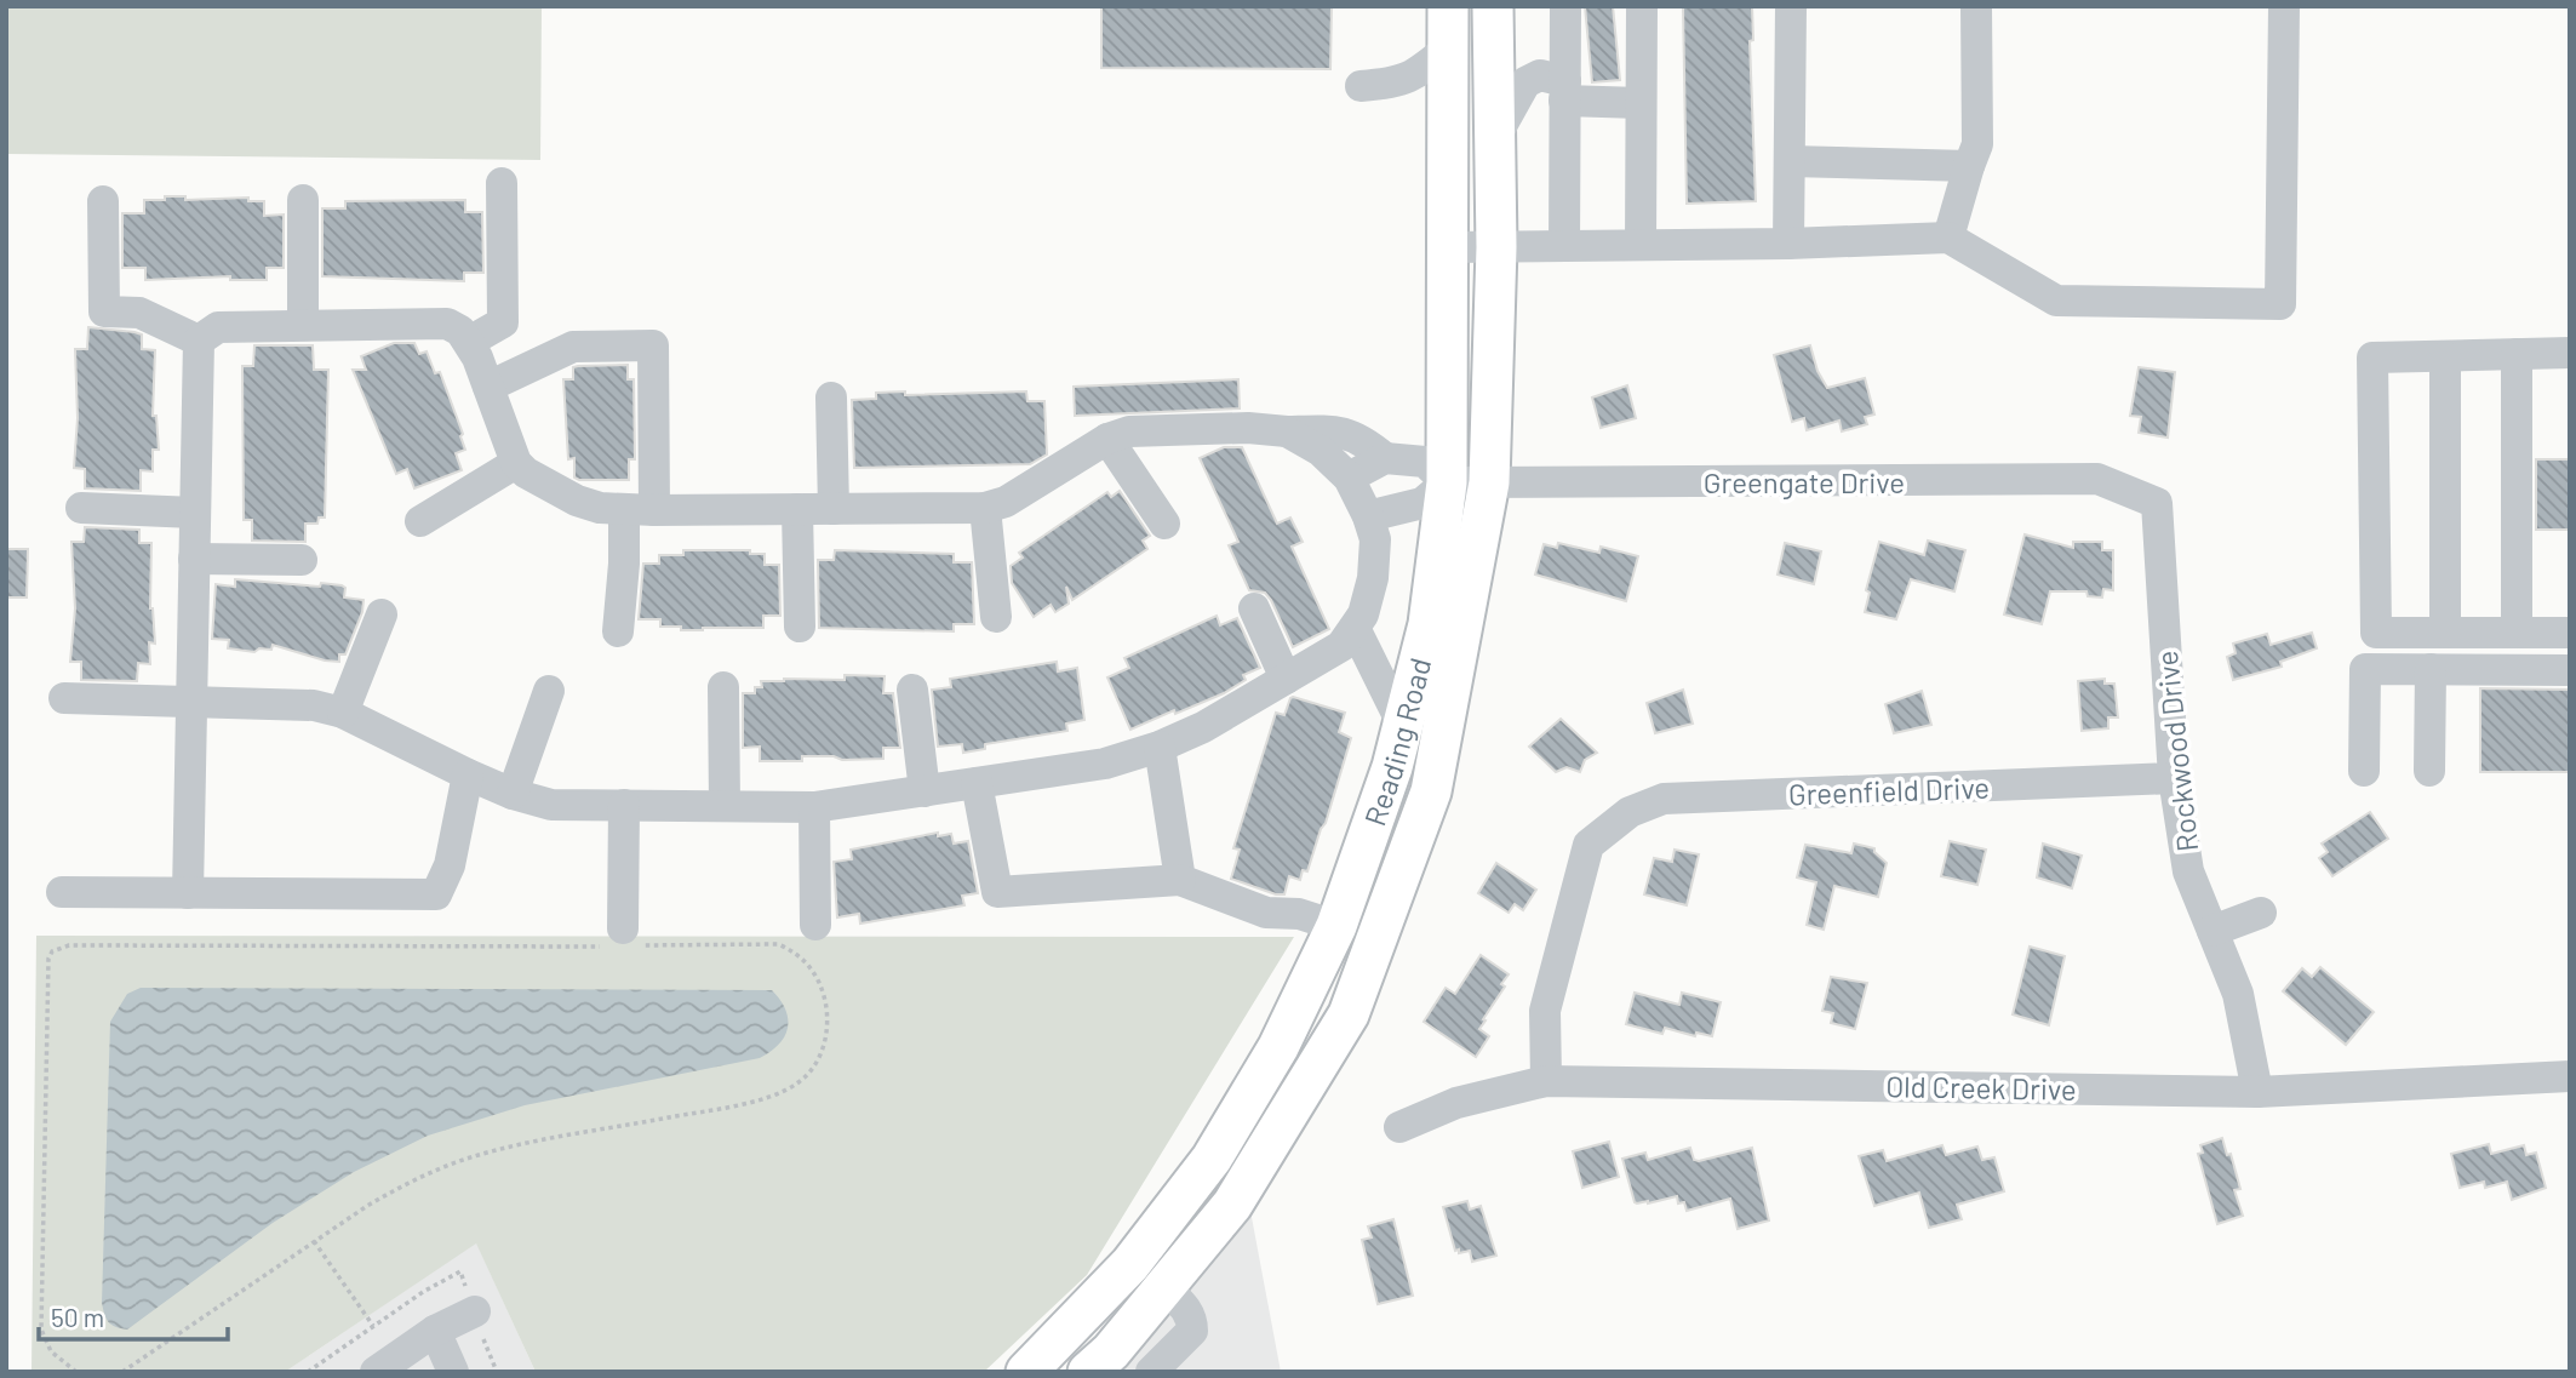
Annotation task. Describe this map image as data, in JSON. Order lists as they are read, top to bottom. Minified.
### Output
{"streets":{"main road":["Reading Road"],"street":["Greengate Drive","Rockwood Drive","Greenfield Drive","Old Creek Drive"]},"crossings":[["Greengate Drive","Reading Road"],["Greengate Drive","Rockwood Drive"],["Rockwood Drive","Greenfield Drive"],["Rockwood Drive","Old Creek Drive"],["Greenfield Drive","Old Creek Drive"]],"scale_bar":"50 m"}
